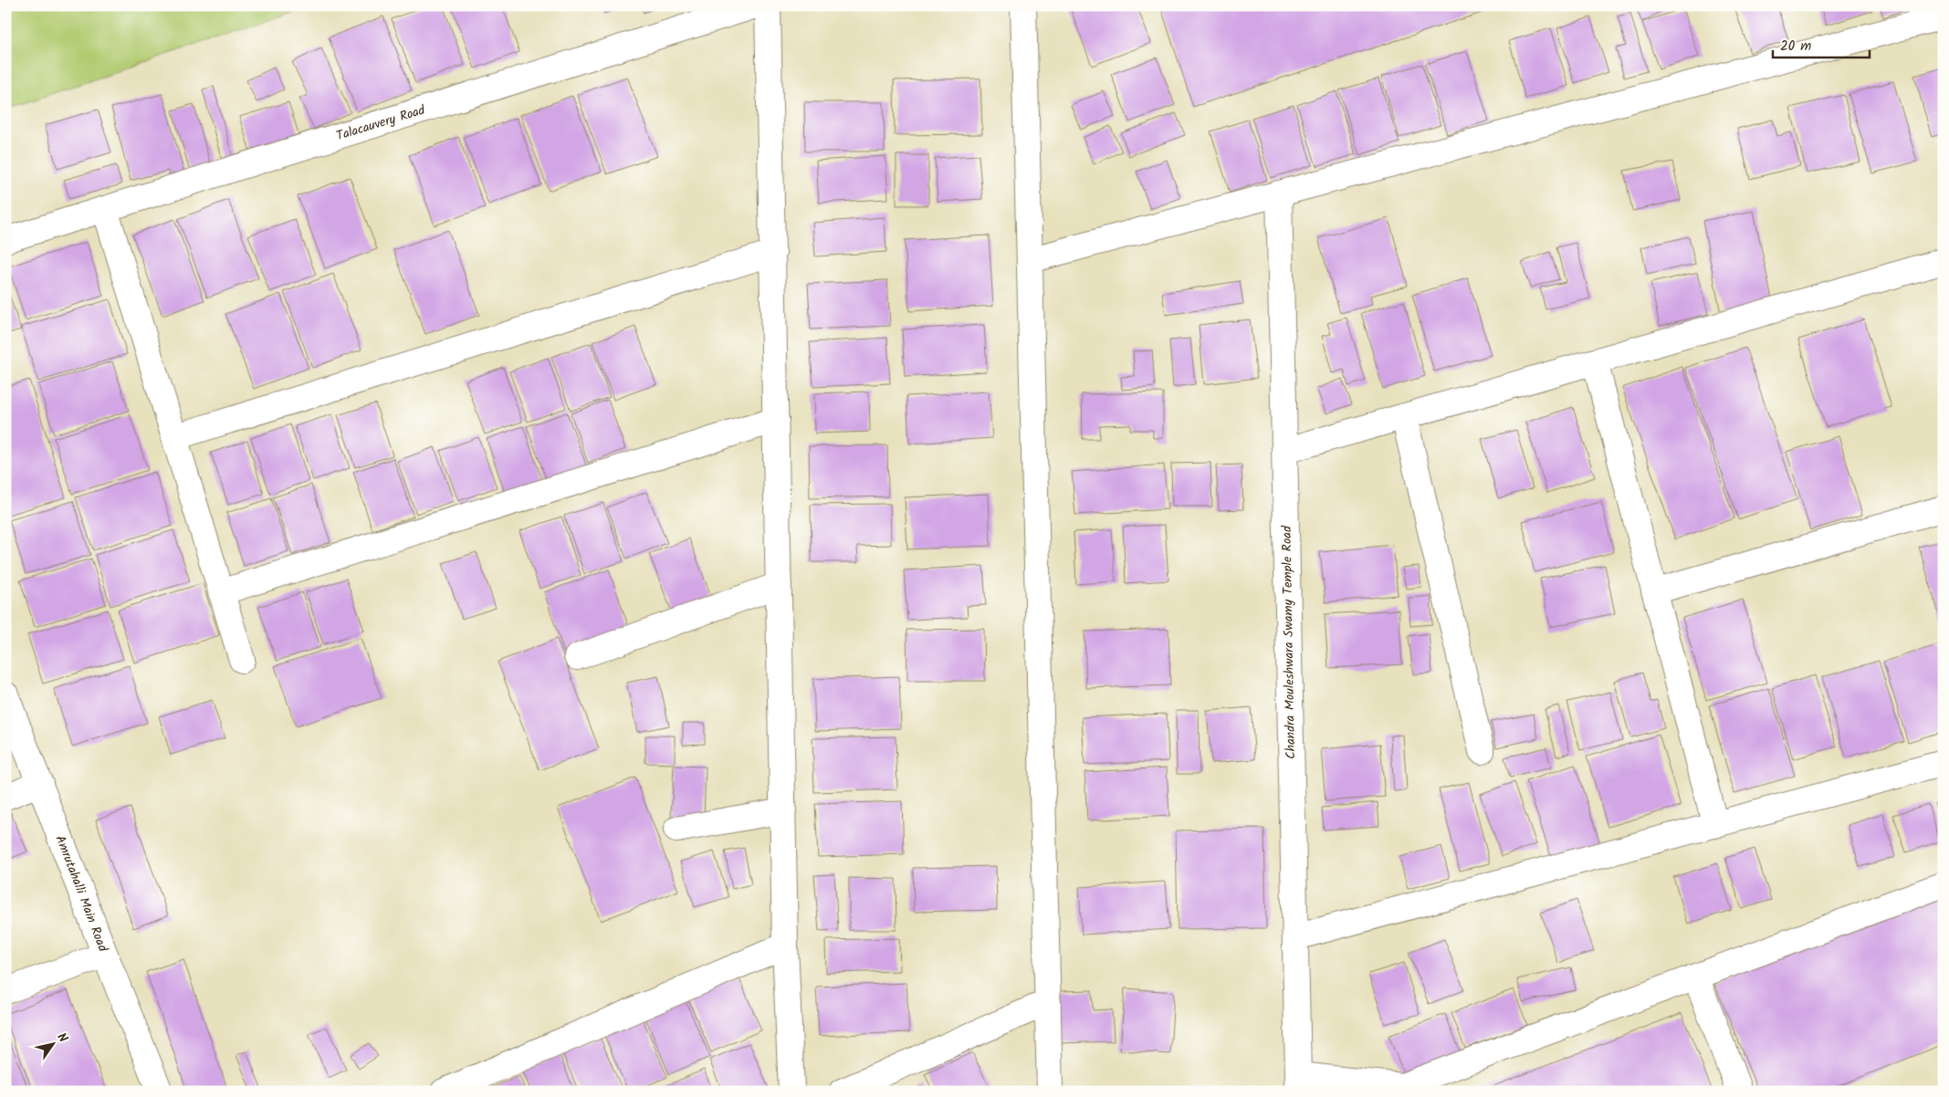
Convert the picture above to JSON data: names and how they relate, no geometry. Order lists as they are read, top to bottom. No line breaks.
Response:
{"streets":{"street":["Talacauvery Road","Chandra Mouleshwara Swamy Temple Road","Amrutahalli Main Road"]},"scale_bar":"20 m","north":"top right"}
